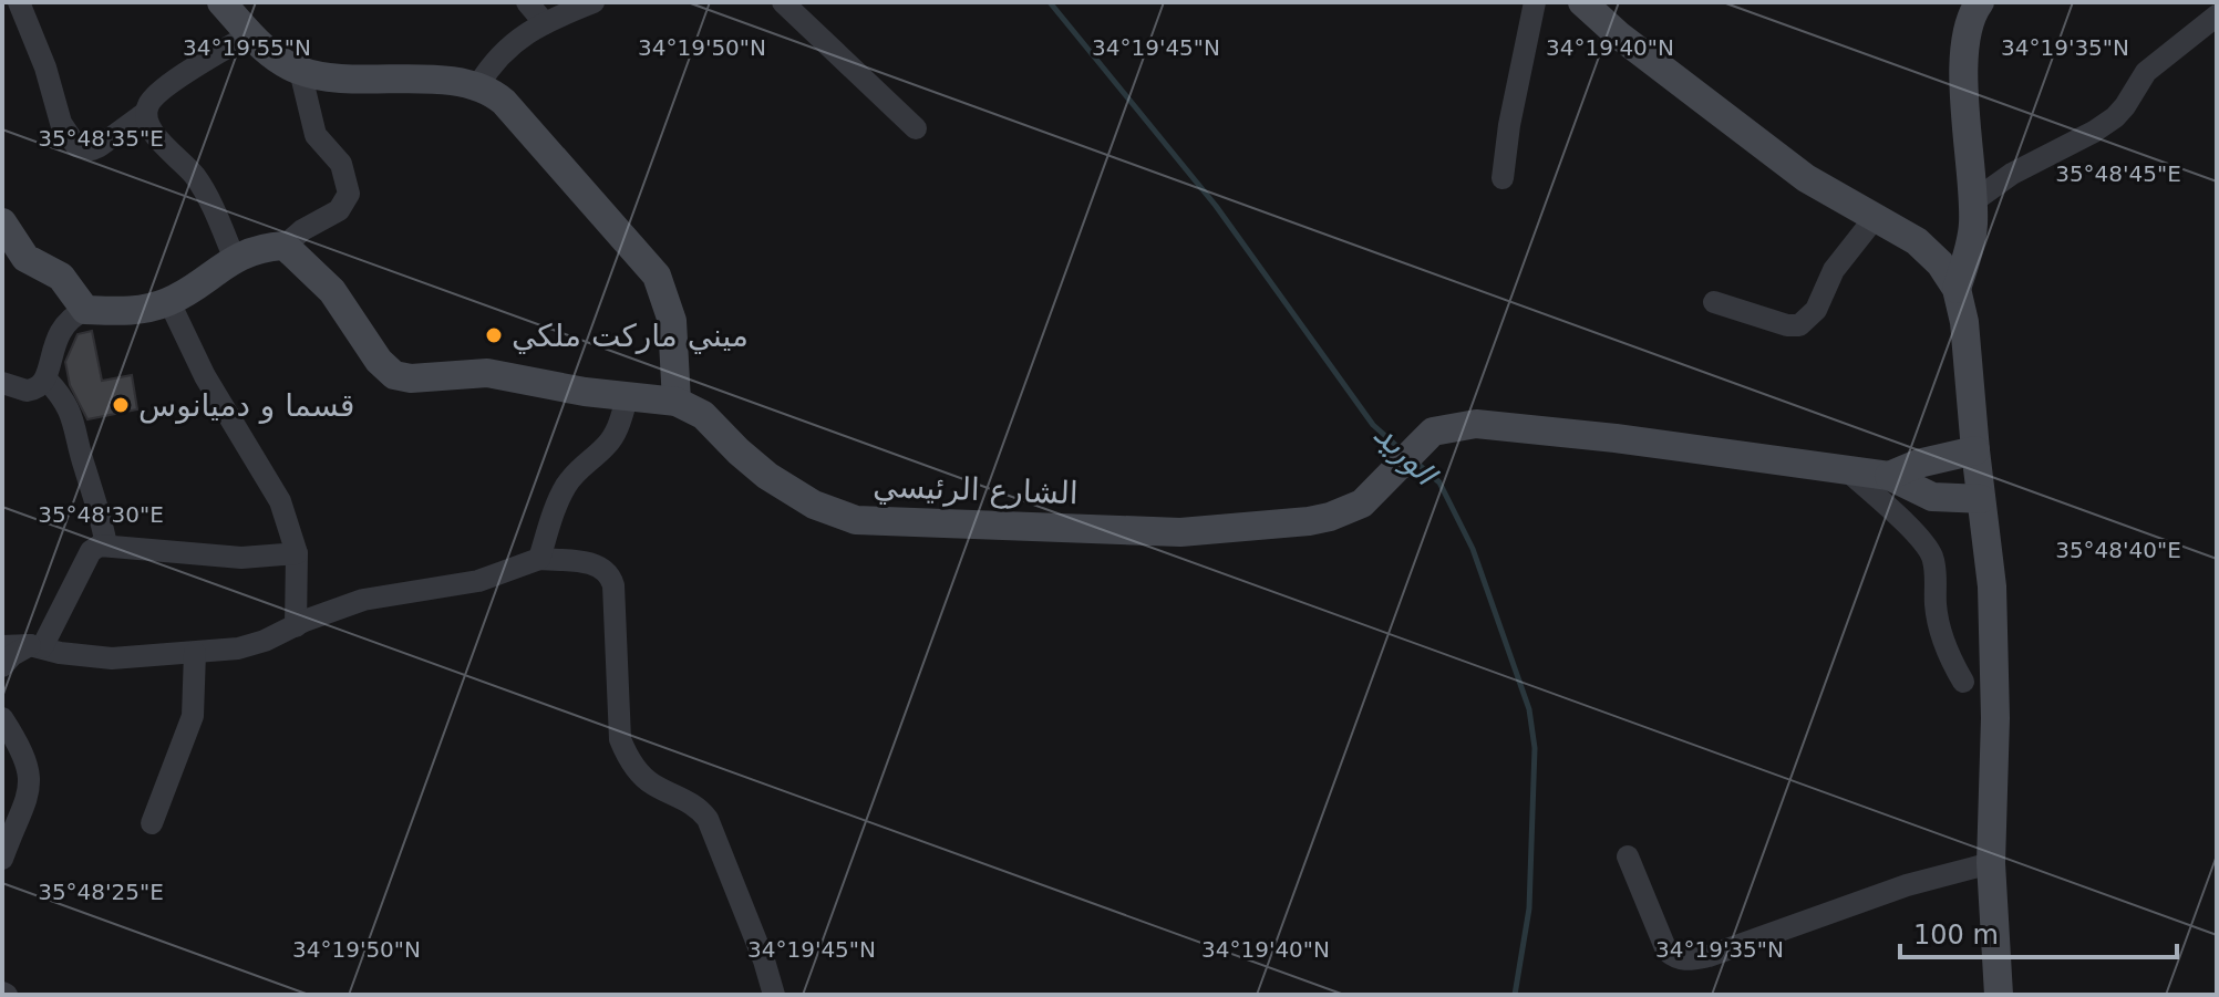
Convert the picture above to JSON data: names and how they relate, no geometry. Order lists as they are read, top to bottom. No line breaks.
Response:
{"streets":{"street":["الشارع الرئيسي"]},"water":["الوريد"],"places":["ميني ماركت ملكي","قسما و دميانوس"],"scale_bar":"100 m","coordinates":["34°19'55\"N","34°19'50\"N","34°19'45\"N","34°19'40\"N","34°19'35\"N","35°48'35\"E","35°48'45\"E","35°48'30\"E","35°48'40\"E","35°48'25\"E"]}
